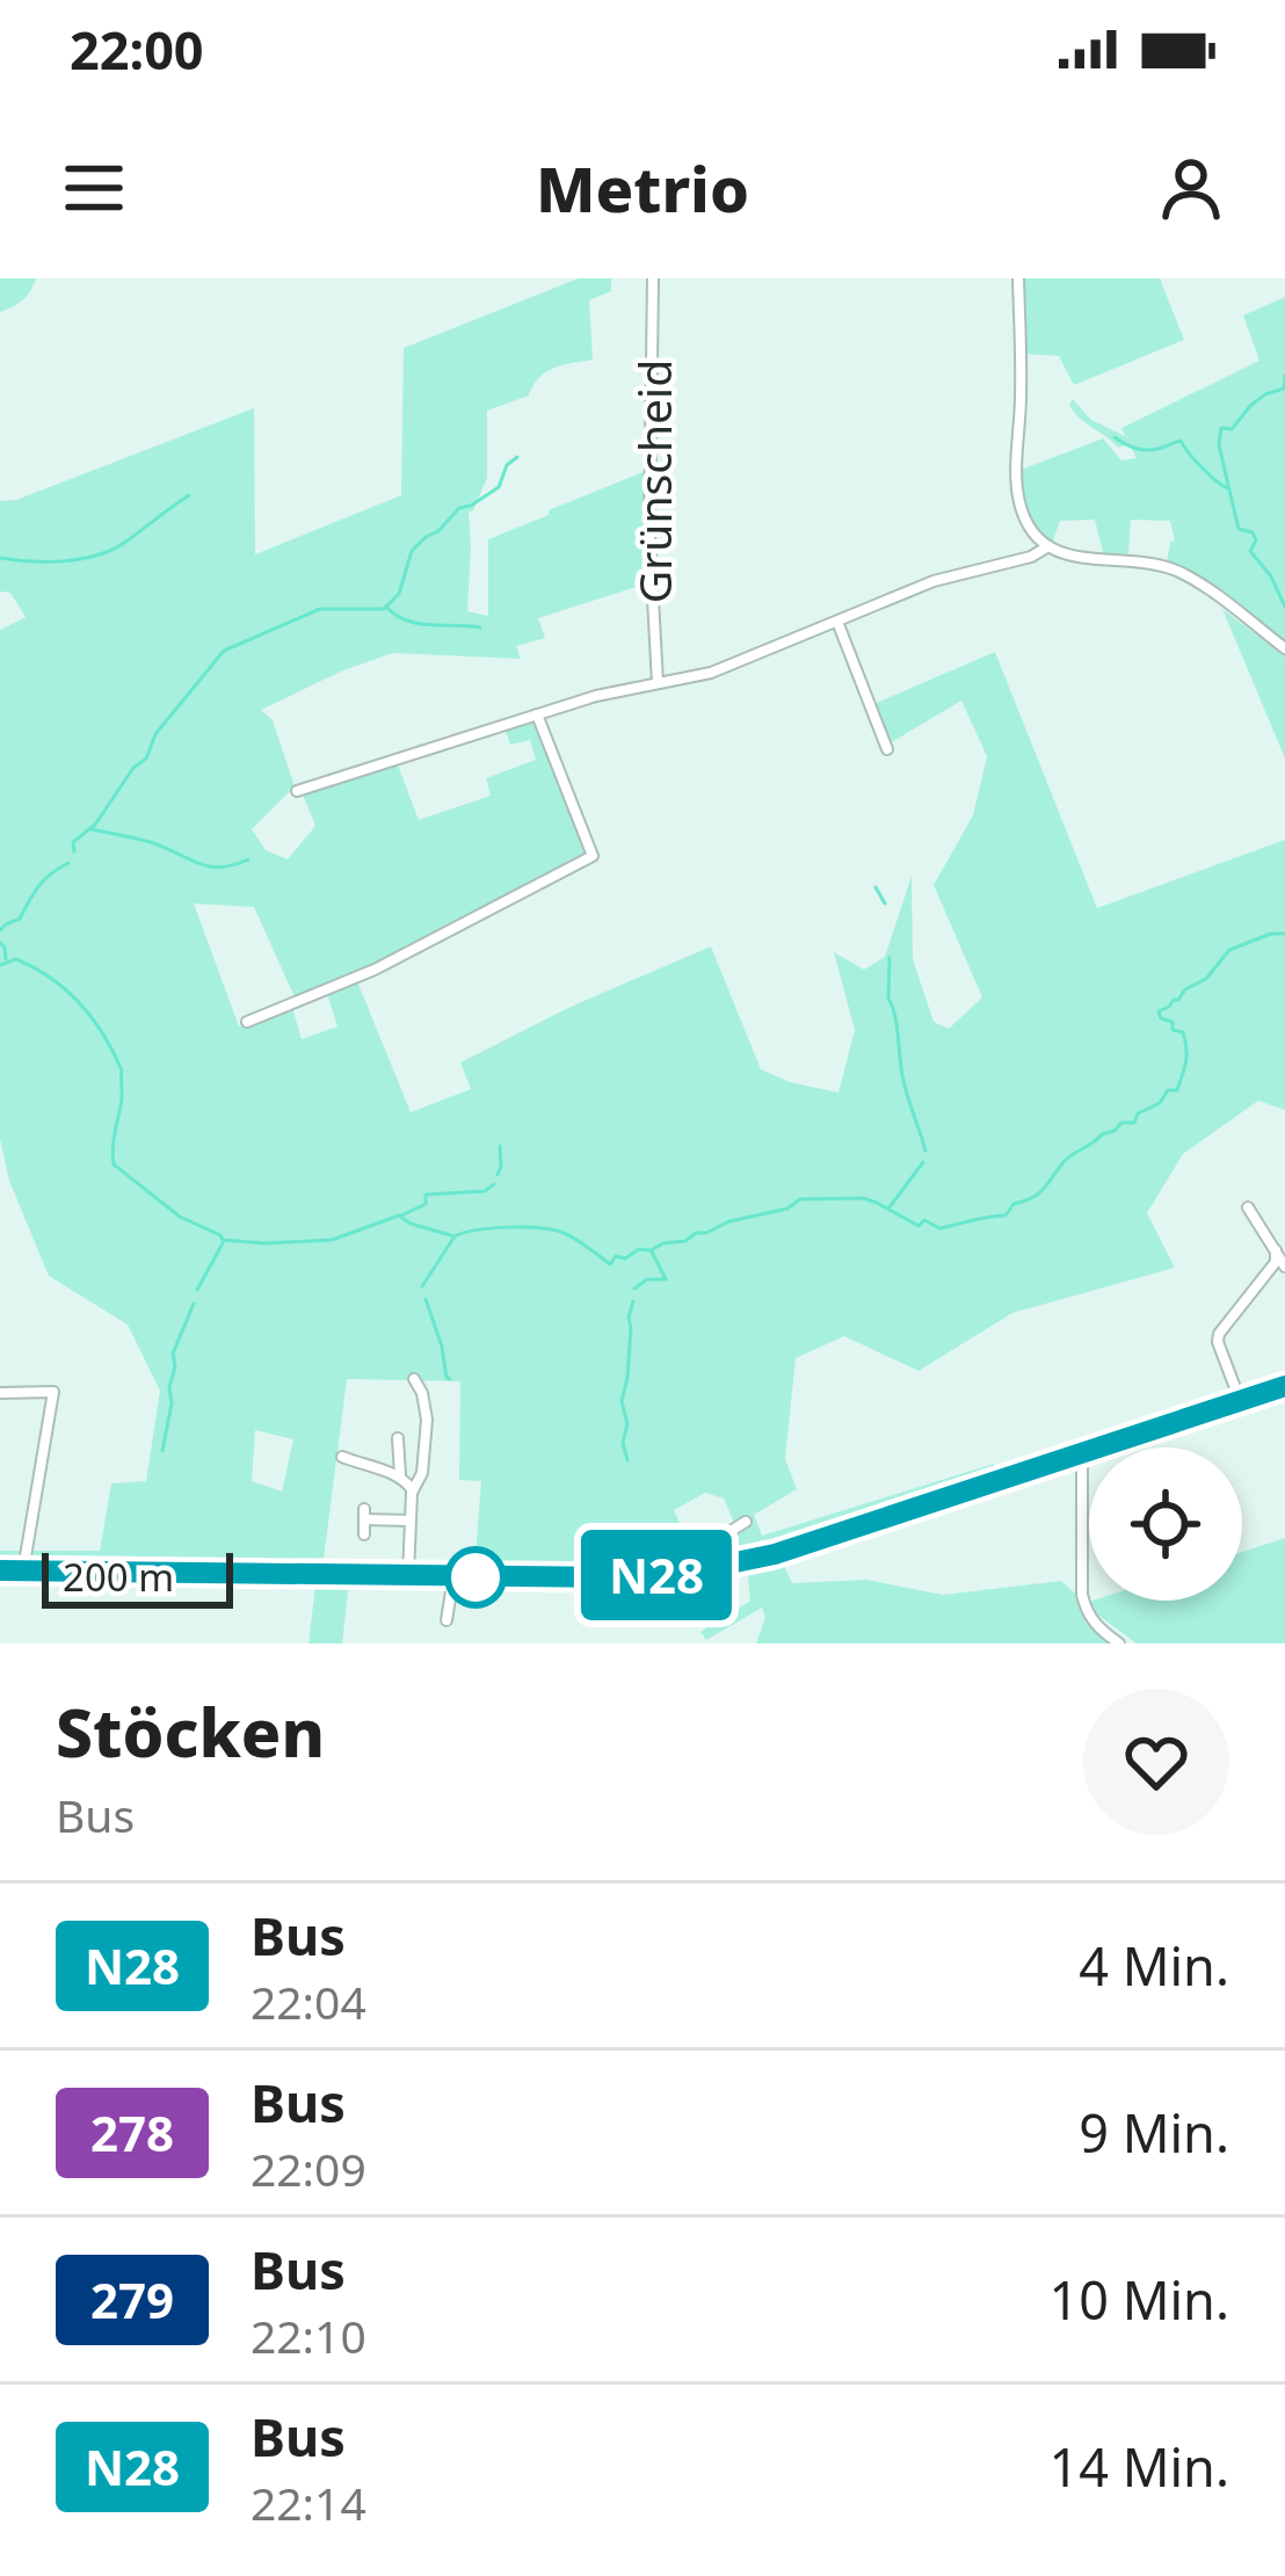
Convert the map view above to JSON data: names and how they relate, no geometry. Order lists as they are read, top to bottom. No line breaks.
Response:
{"streets":{"street":["Grünscheid"]},"lines":["bus line N28"],"scale_bar":"200 m","page":{"status":"22:00","header":"Metrio","on_map":"N28","scale":"200 m","heading":["Stöcken","Bus"],"list":[{"mark":"N28","name":"Bus","note":"22:04","value":"4 Min."},{"mark":"278","name":"Bus","note":"22:09","value":"9 Min."},{"mark":"279","name":"Bus","note":"22:10","value":"10 Min."},{"mark":"N28","name":"Bus","note":"22:14","value":"14 Min."}]}}
